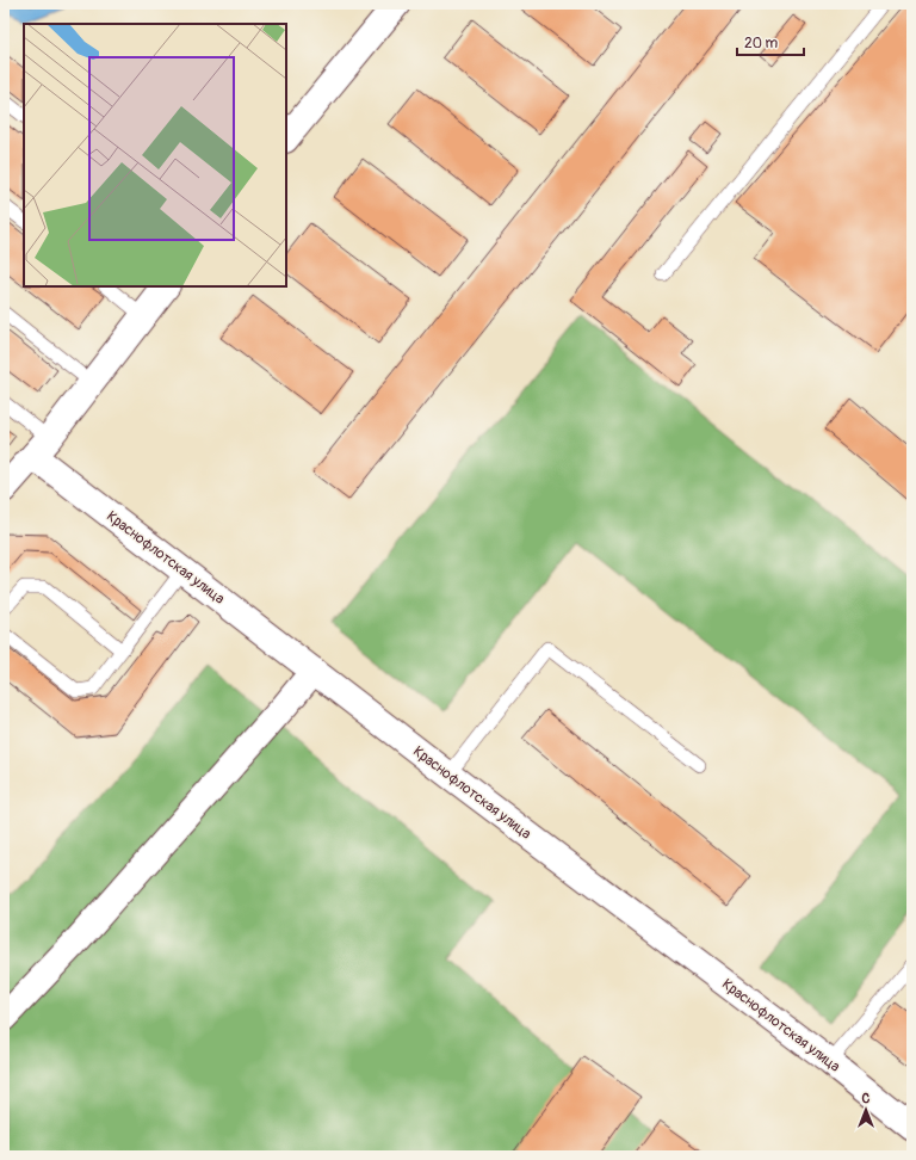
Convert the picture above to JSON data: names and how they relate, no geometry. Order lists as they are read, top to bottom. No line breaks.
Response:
{"streets":{"street":["Краснофлотская улица"]},"scale_bar":"20 m","north":"top"}
